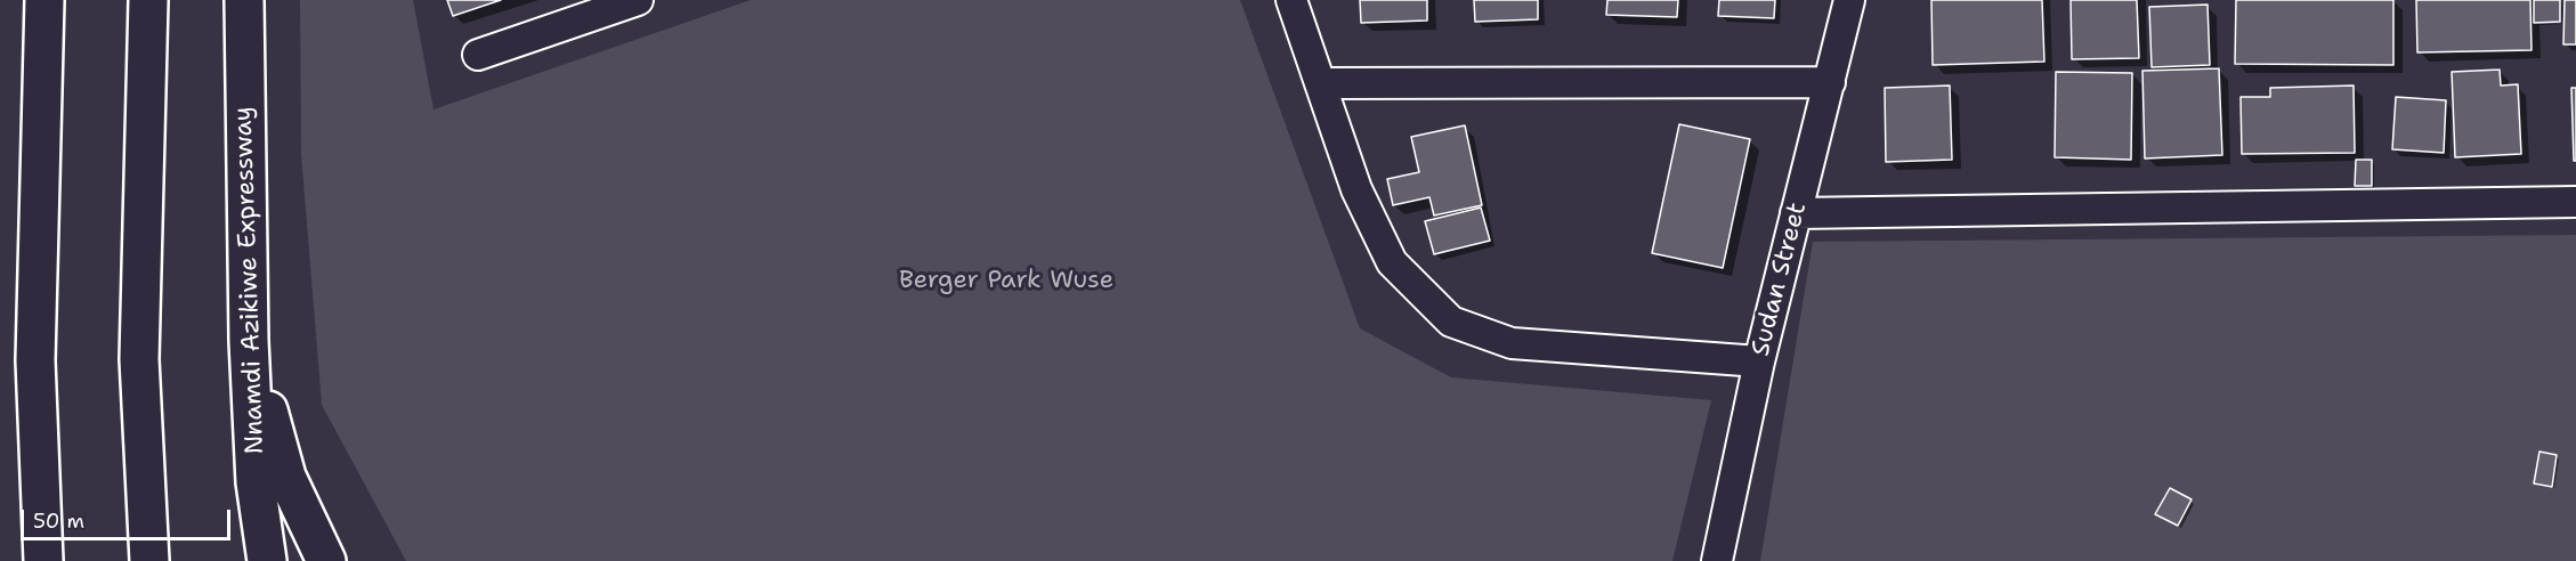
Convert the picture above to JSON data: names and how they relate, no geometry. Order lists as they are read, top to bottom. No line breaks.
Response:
{"streets":{"highway":["Nnamdi Azikiwe Expressway"],"street":["Sudan Street"]},"parks":["Berger Park Wuse"],"scale_bar":"50 m"}
